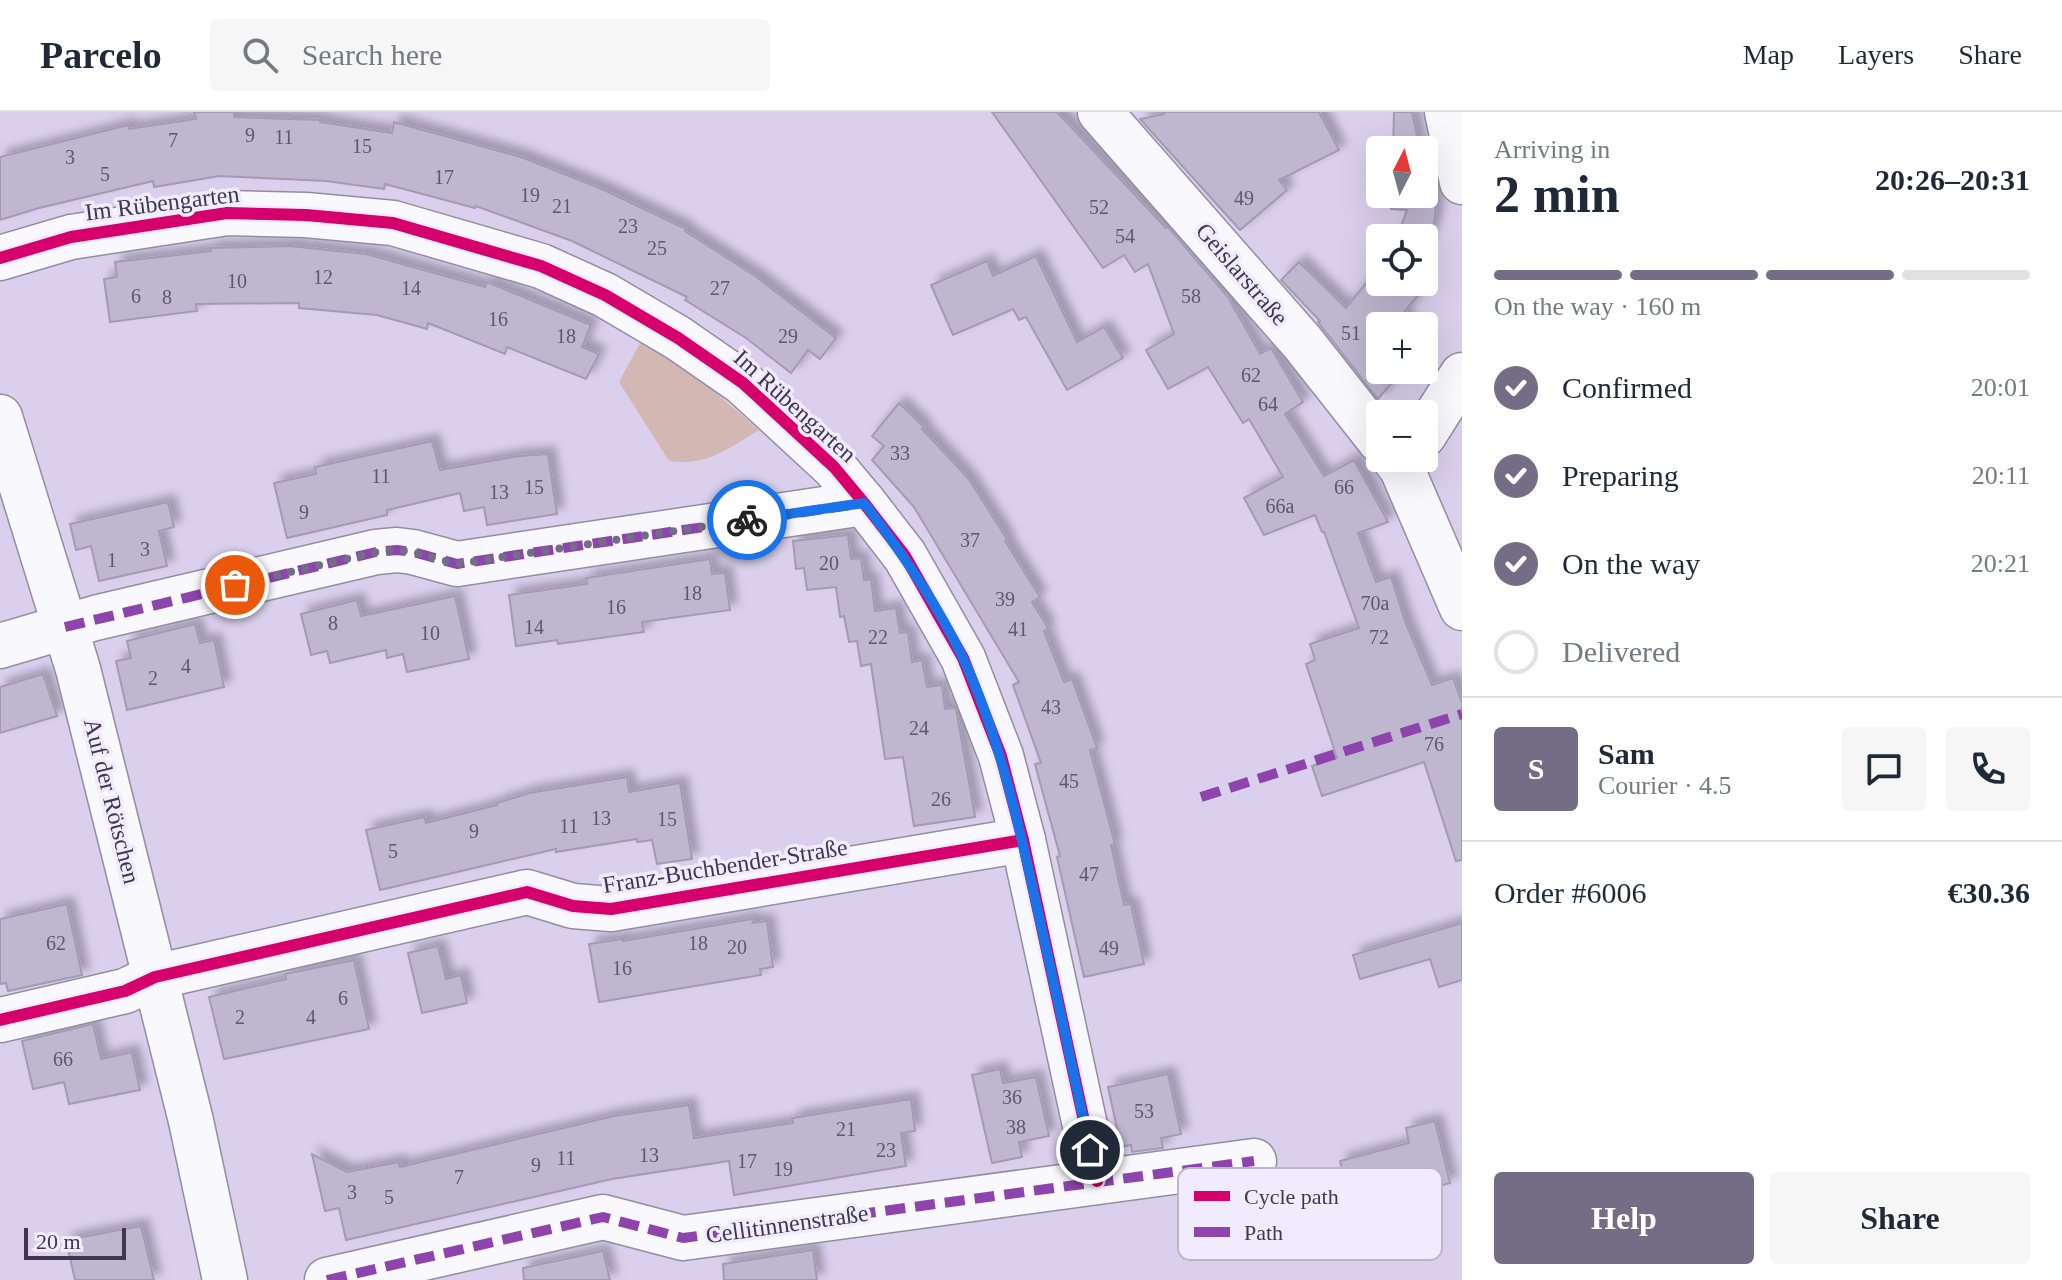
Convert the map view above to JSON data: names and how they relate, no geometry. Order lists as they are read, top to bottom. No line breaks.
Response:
{"streets":{"street":["Im Rübengarten","Geislarstraße","Auf der Rötschen","Franz-Buchbender-Straße","Cellitinnenstraße"]},"crossings":[["Im Rübengarten","Franz-Buchbender-Straße"],["Im Rübengarten","Cellitinnenstraße"],["Auf der Rötschen","Franz-Buchbender-Straße"]],"house_numbers":["9","11","7","15","3","5","17","19","49","21","52","23","54","25","12","10","14","27","6","58","8","16","51","18","29","62","64","33","11","15","66","13","66a","9","37","3","1","20","18","39","70a","16","8","14","41","10","22","72","4","2","43","24","76","45","26","13","15","11","9","5","47","62","18","20","49","16","6","2","4","66","36","53","38","21","23","13","11","17","9","19","7","3","5"],"legend":["Cycle path","Path"],"scale_bar":"20 m","north":"top","page":{"header":"Parcelo","search":"Search here","nav":["Map","Layers","Share"],"heading":["2 min","Arriving in","20:26–20:31"],"panel":["Sam","Courier · 4.5","Order #6006","€30.36"],"map_buttons":["+","−"],"bar":"On the way · 160 m","list":[["Confirmed","20:01"],["Preparing","20:11"],["On the way","20:21"],"Delivered"],"round":"S","buttons":["Help","Share"],"scale":"20 m"}}
